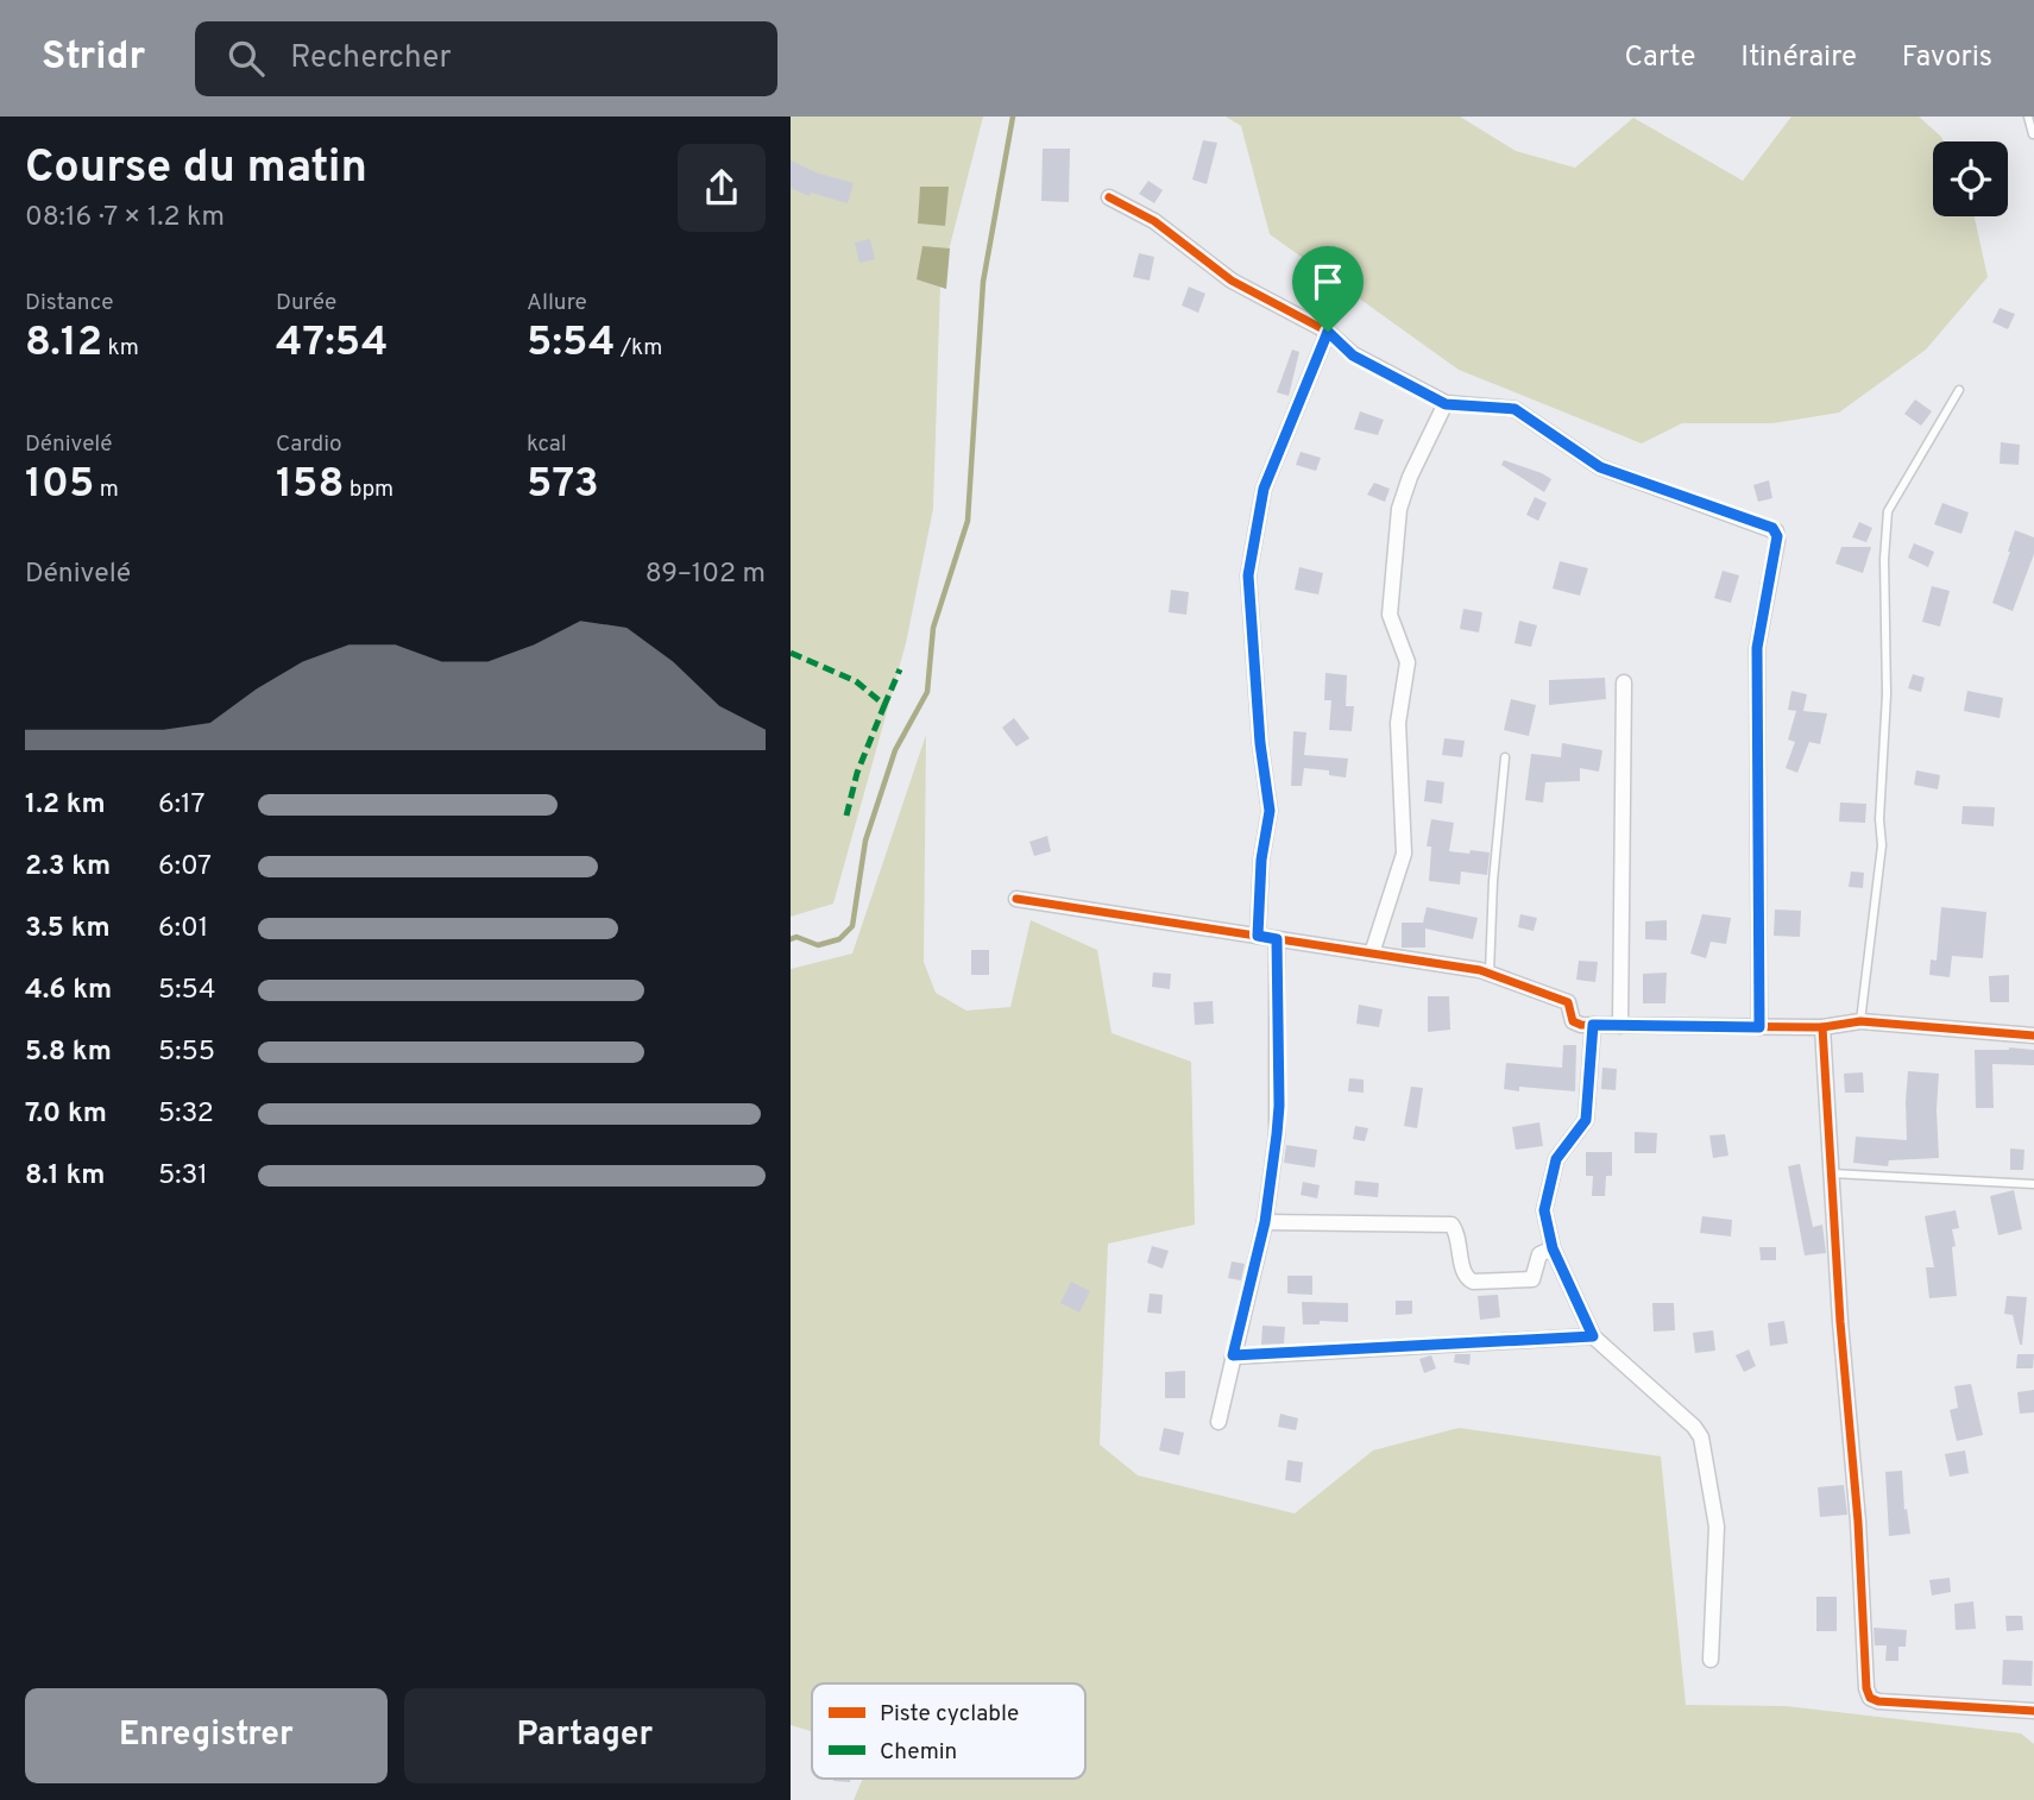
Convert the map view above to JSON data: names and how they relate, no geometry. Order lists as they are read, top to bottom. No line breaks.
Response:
{"legend":["Piste cyclable","Chemin"],"page":{"header":"Stridr","search":"Rechercher","nav":["Carte","Itinéraire","Favoris"],"heading":["Course du matin","08:16 · 7 × 1.2 km"],"stats":[["Distance","8.12 km"],["Durée","47:54"],["Allure","5:54 /km"],["Dénivelé","105 m"],["Cardio","158 bpm"],["kcal","573"]],"chart":["Dénivelé","89–102 m"],"list":[{"name":"1.2 km","note":"6:17"},{"name":"2.3 km","note":"6:07"},{"name":"3.5 km","note":"6:01"},{"name":"4.6 km","note":"5:54"},{"name":"5.8 km","note":"5:55"},{"name":"7.0 km","note":"5:32"},{"name":"8.1 km","note":"5:31"}],"buttons":["Enregistrer","Partager"]}}
